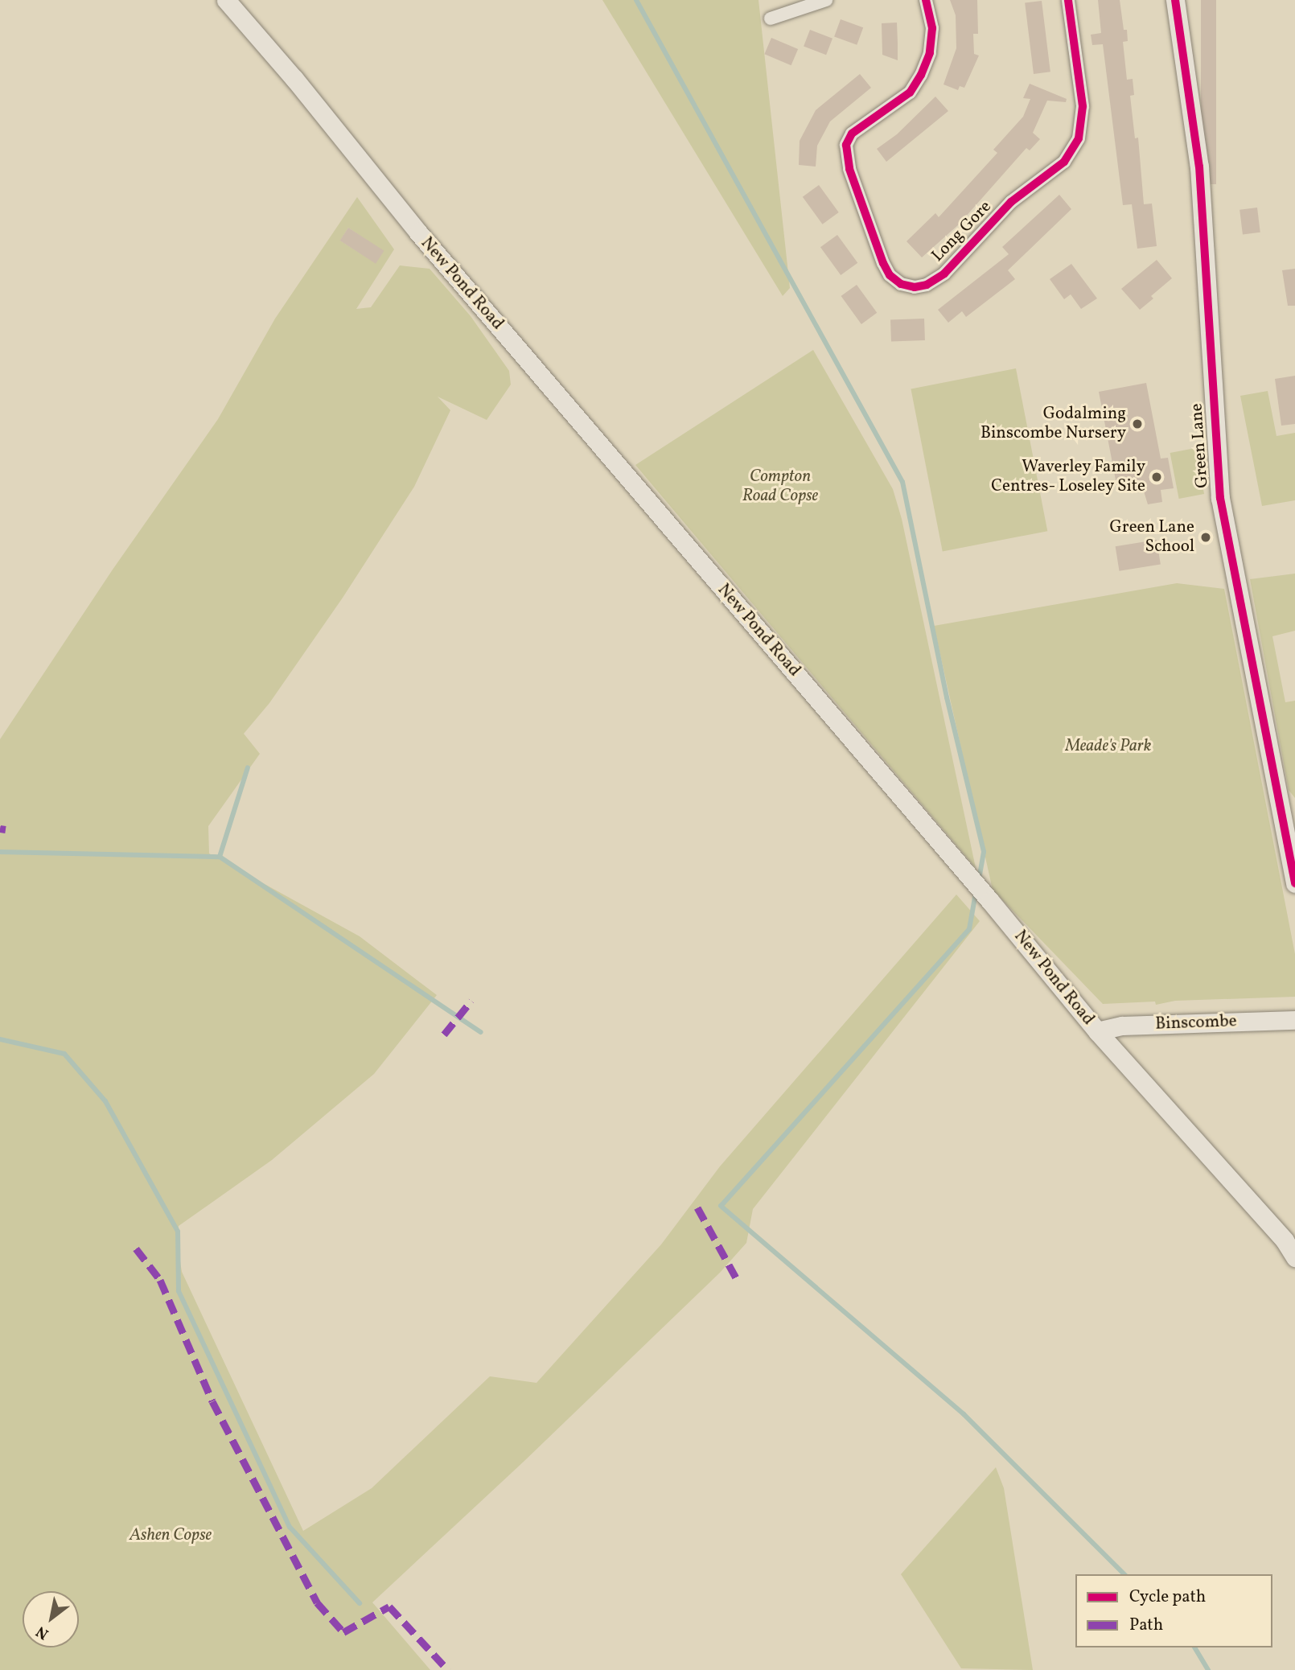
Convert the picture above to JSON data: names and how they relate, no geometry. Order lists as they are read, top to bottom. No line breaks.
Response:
{"streets":{"main road":["New Pond Road","Green Lane","Binscombe"],"street":["Long Gore"]},"crossings":[["New Pond Road","Binscombe"]],"parks":["Compton Road Copse","Meade's Park","Ashen Copse"],"places":["Godalming Binscombe Nursery","Waverley Family Centres- Loseley Site","Green Lane School"],"legend":["Cycle path","Path"],"north":"bottom left"}
